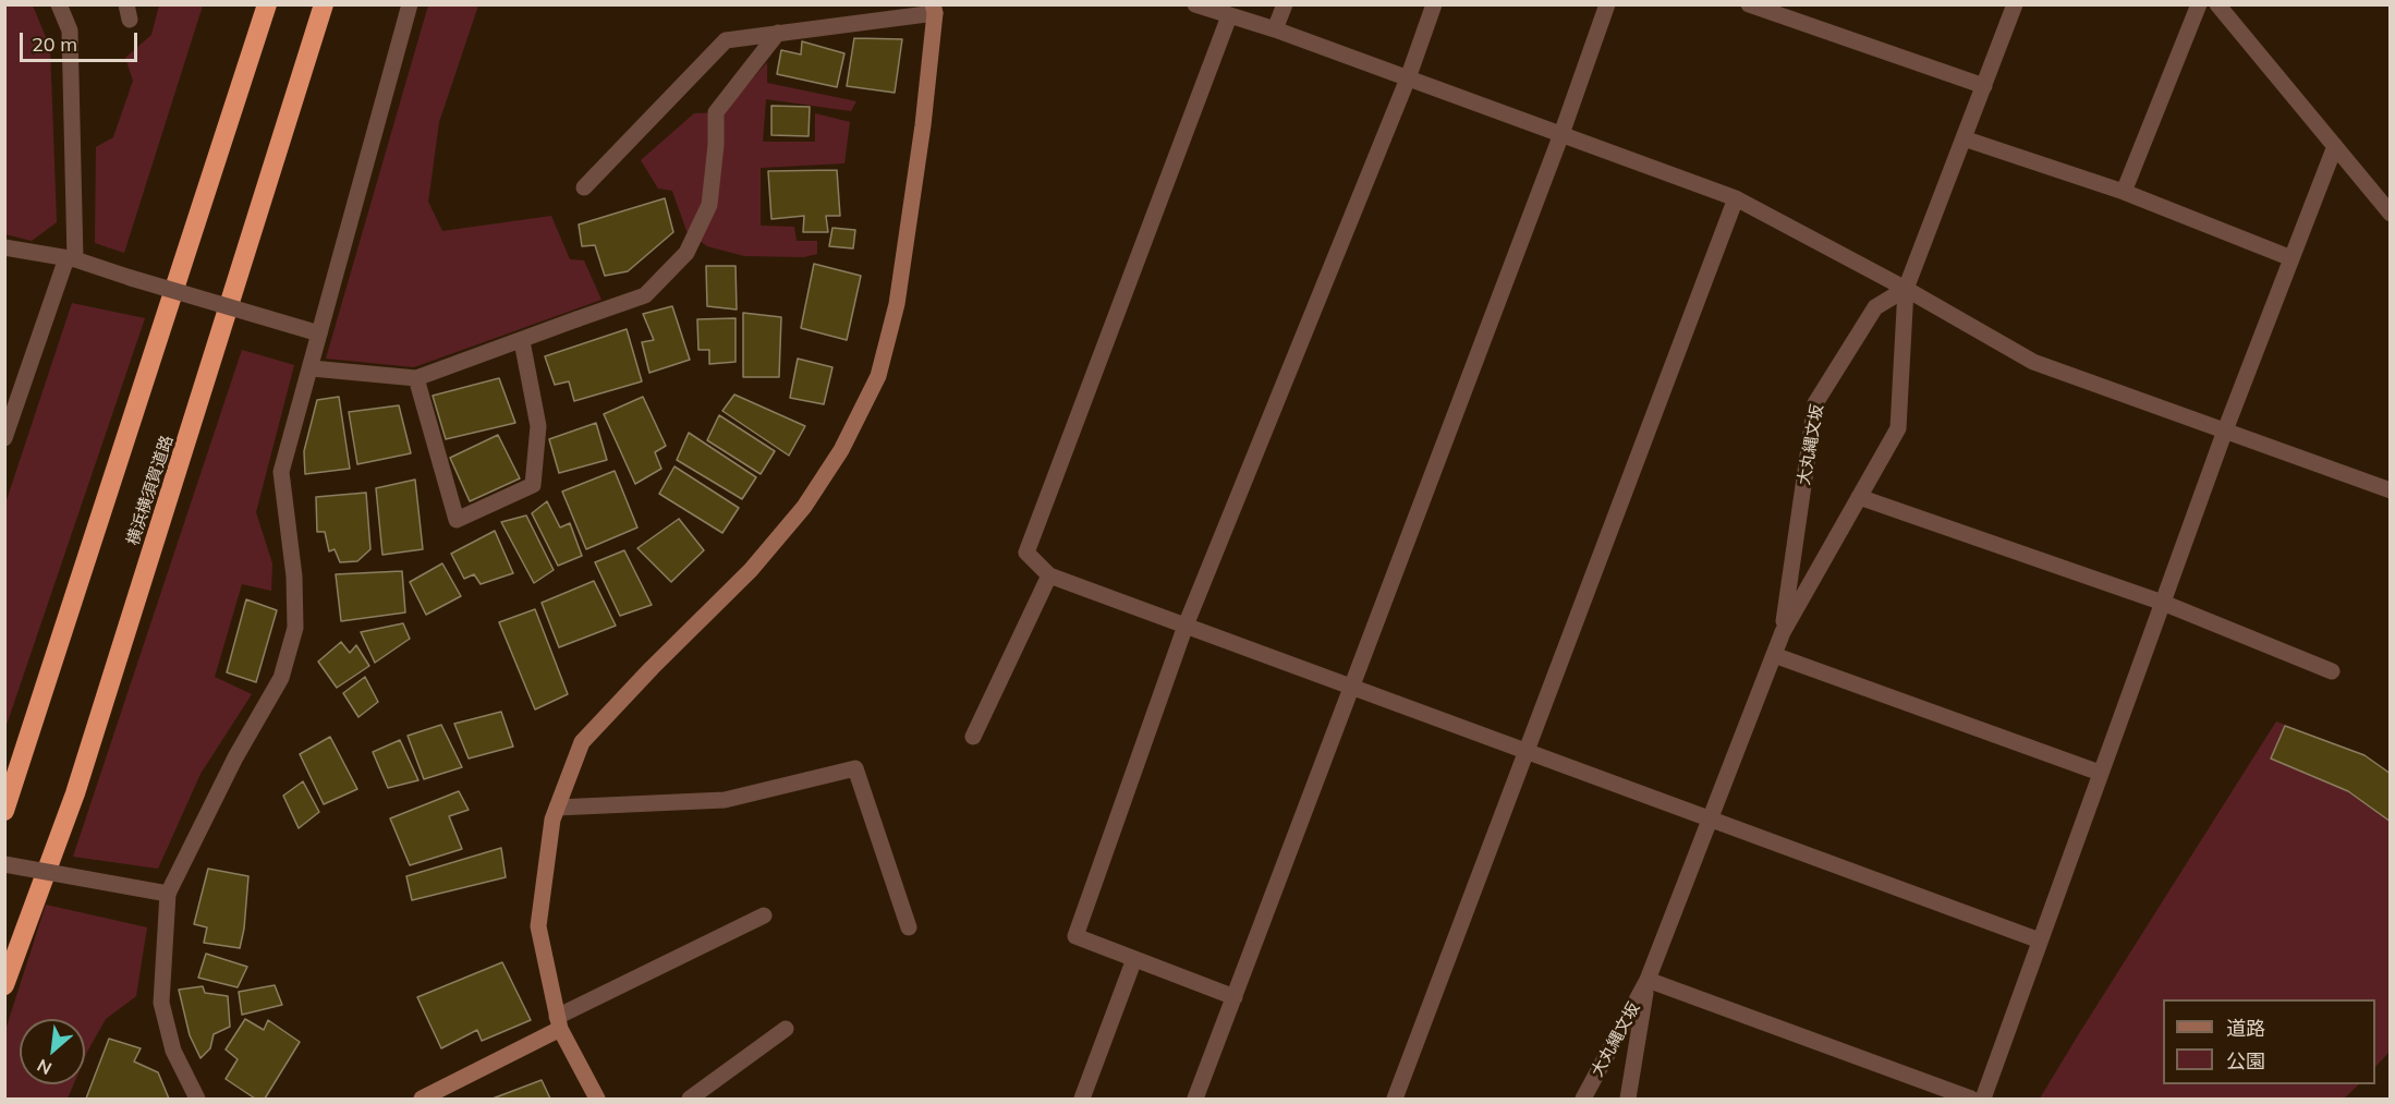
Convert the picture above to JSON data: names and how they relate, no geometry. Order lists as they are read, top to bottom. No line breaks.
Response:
{"streets":{"highway":["横浜横須賀道路"],"street":["大丸縄文坂"]},"legend":["道路","公園"],"scale_bar":"20 m","north":"bottom left"}
